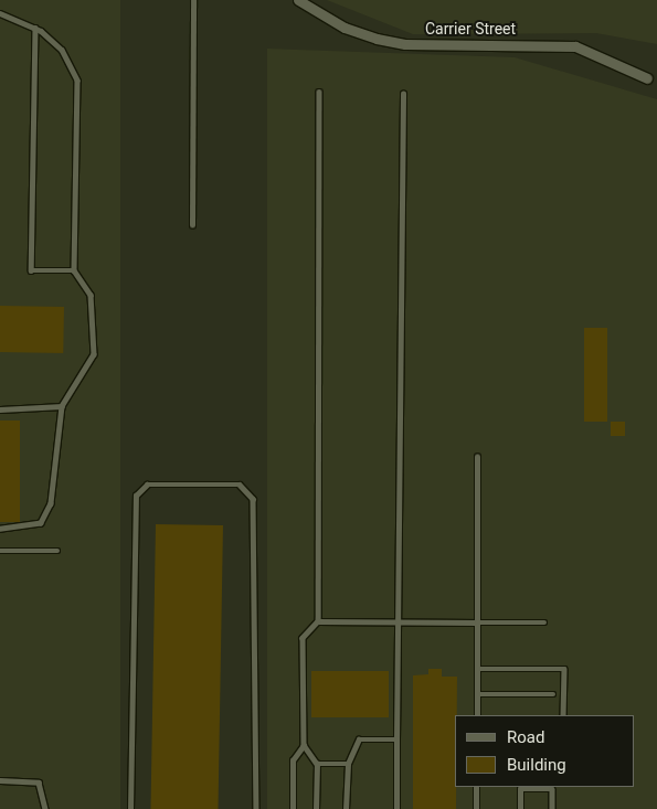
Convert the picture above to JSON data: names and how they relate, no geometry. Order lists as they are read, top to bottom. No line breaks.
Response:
{"streets":{"street":["Carrier Street"]},"legend":["Road","Building"]}
